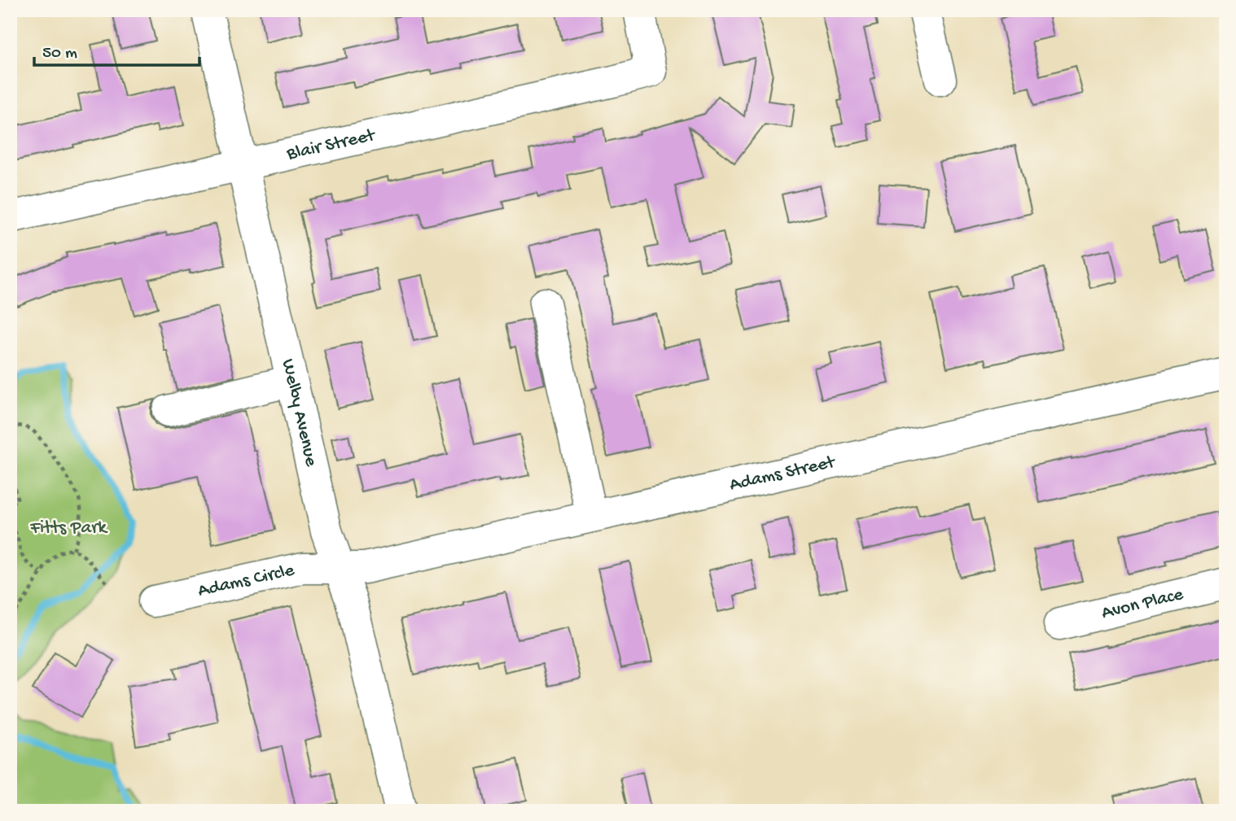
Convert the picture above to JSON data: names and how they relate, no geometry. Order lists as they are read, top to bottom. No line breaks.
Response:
{"streets":{"street":["Blair Street","Welby Avenue","Adams Street","Adams Circle","Avon Place"]},"crossings":[["Blair Street","Welby Avenue"],["Welby Avenue","Adams Street"],["Welby Avenue","Adams Circle"],["Adams Street","Adams Circle"]],"parks":["Fitts Park"],"scale_bar":"50 m"}
